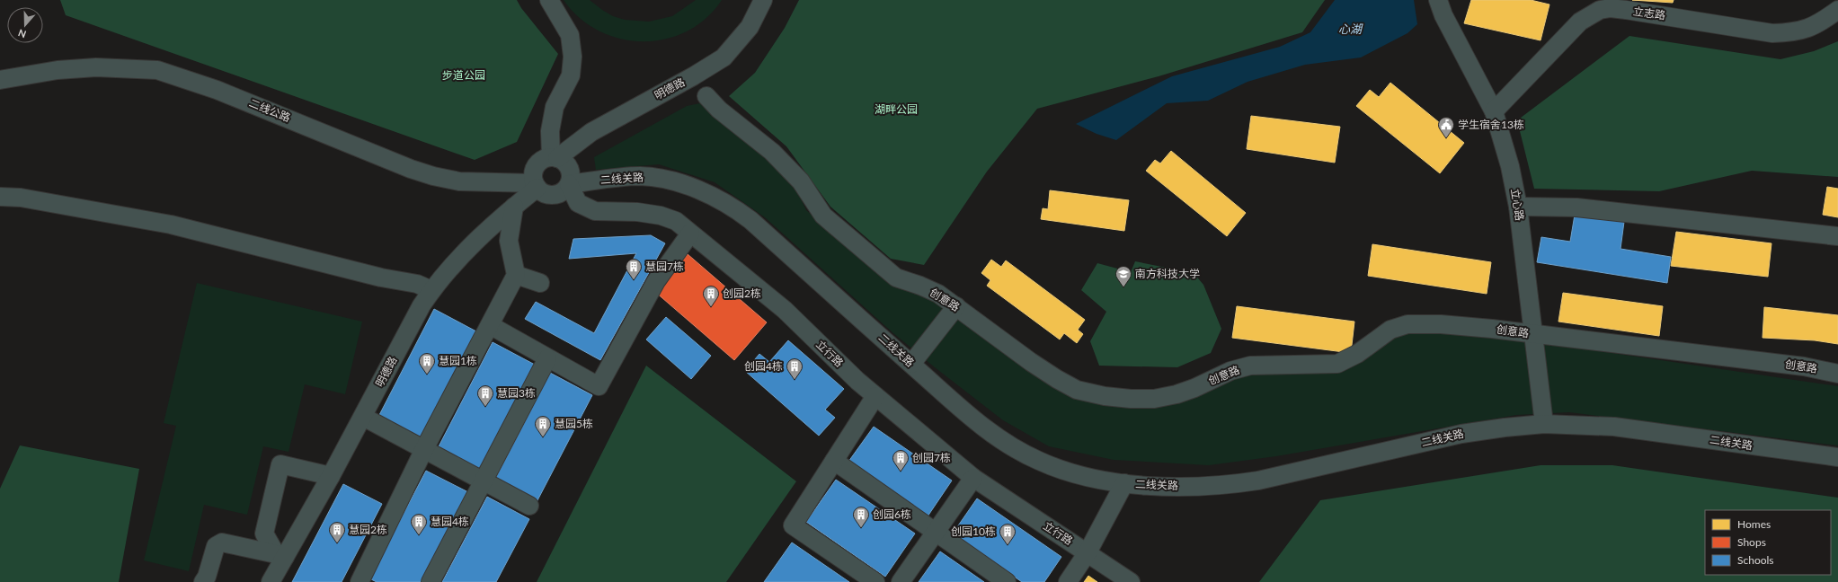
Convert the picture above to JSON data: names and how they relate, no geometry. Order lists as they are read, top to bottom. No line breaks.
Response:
{"streets":{"street":["立志路","明德路","二线公路","二线关路","立心路","创意路","立行路"]},"crossings":[["立志路","立心路"],["明德路","二线公路"],["明德路","二线关路"],["明德路","立行路"],["二线公路","二线关路"],["二线公路","立行路"],["二线关路","立心路"],["二线关路","立行路"],["立心路","创意路"]],"water":["心湖"],"parks":["步道公园","湖畔公园"],"places":{"public building":["学生宿舍13栋"],"building":["慧园7栋","创园2栋","慧园1栋","创园4栋","慧园3栋","慧园5栋","创园7栋","创园6栋","慧园4栋","慧园2栋","创园10栋"],"school or university":["南方科技大学"]},"legend":["Homes","Shops","Schools"],"north":"bottom"}
